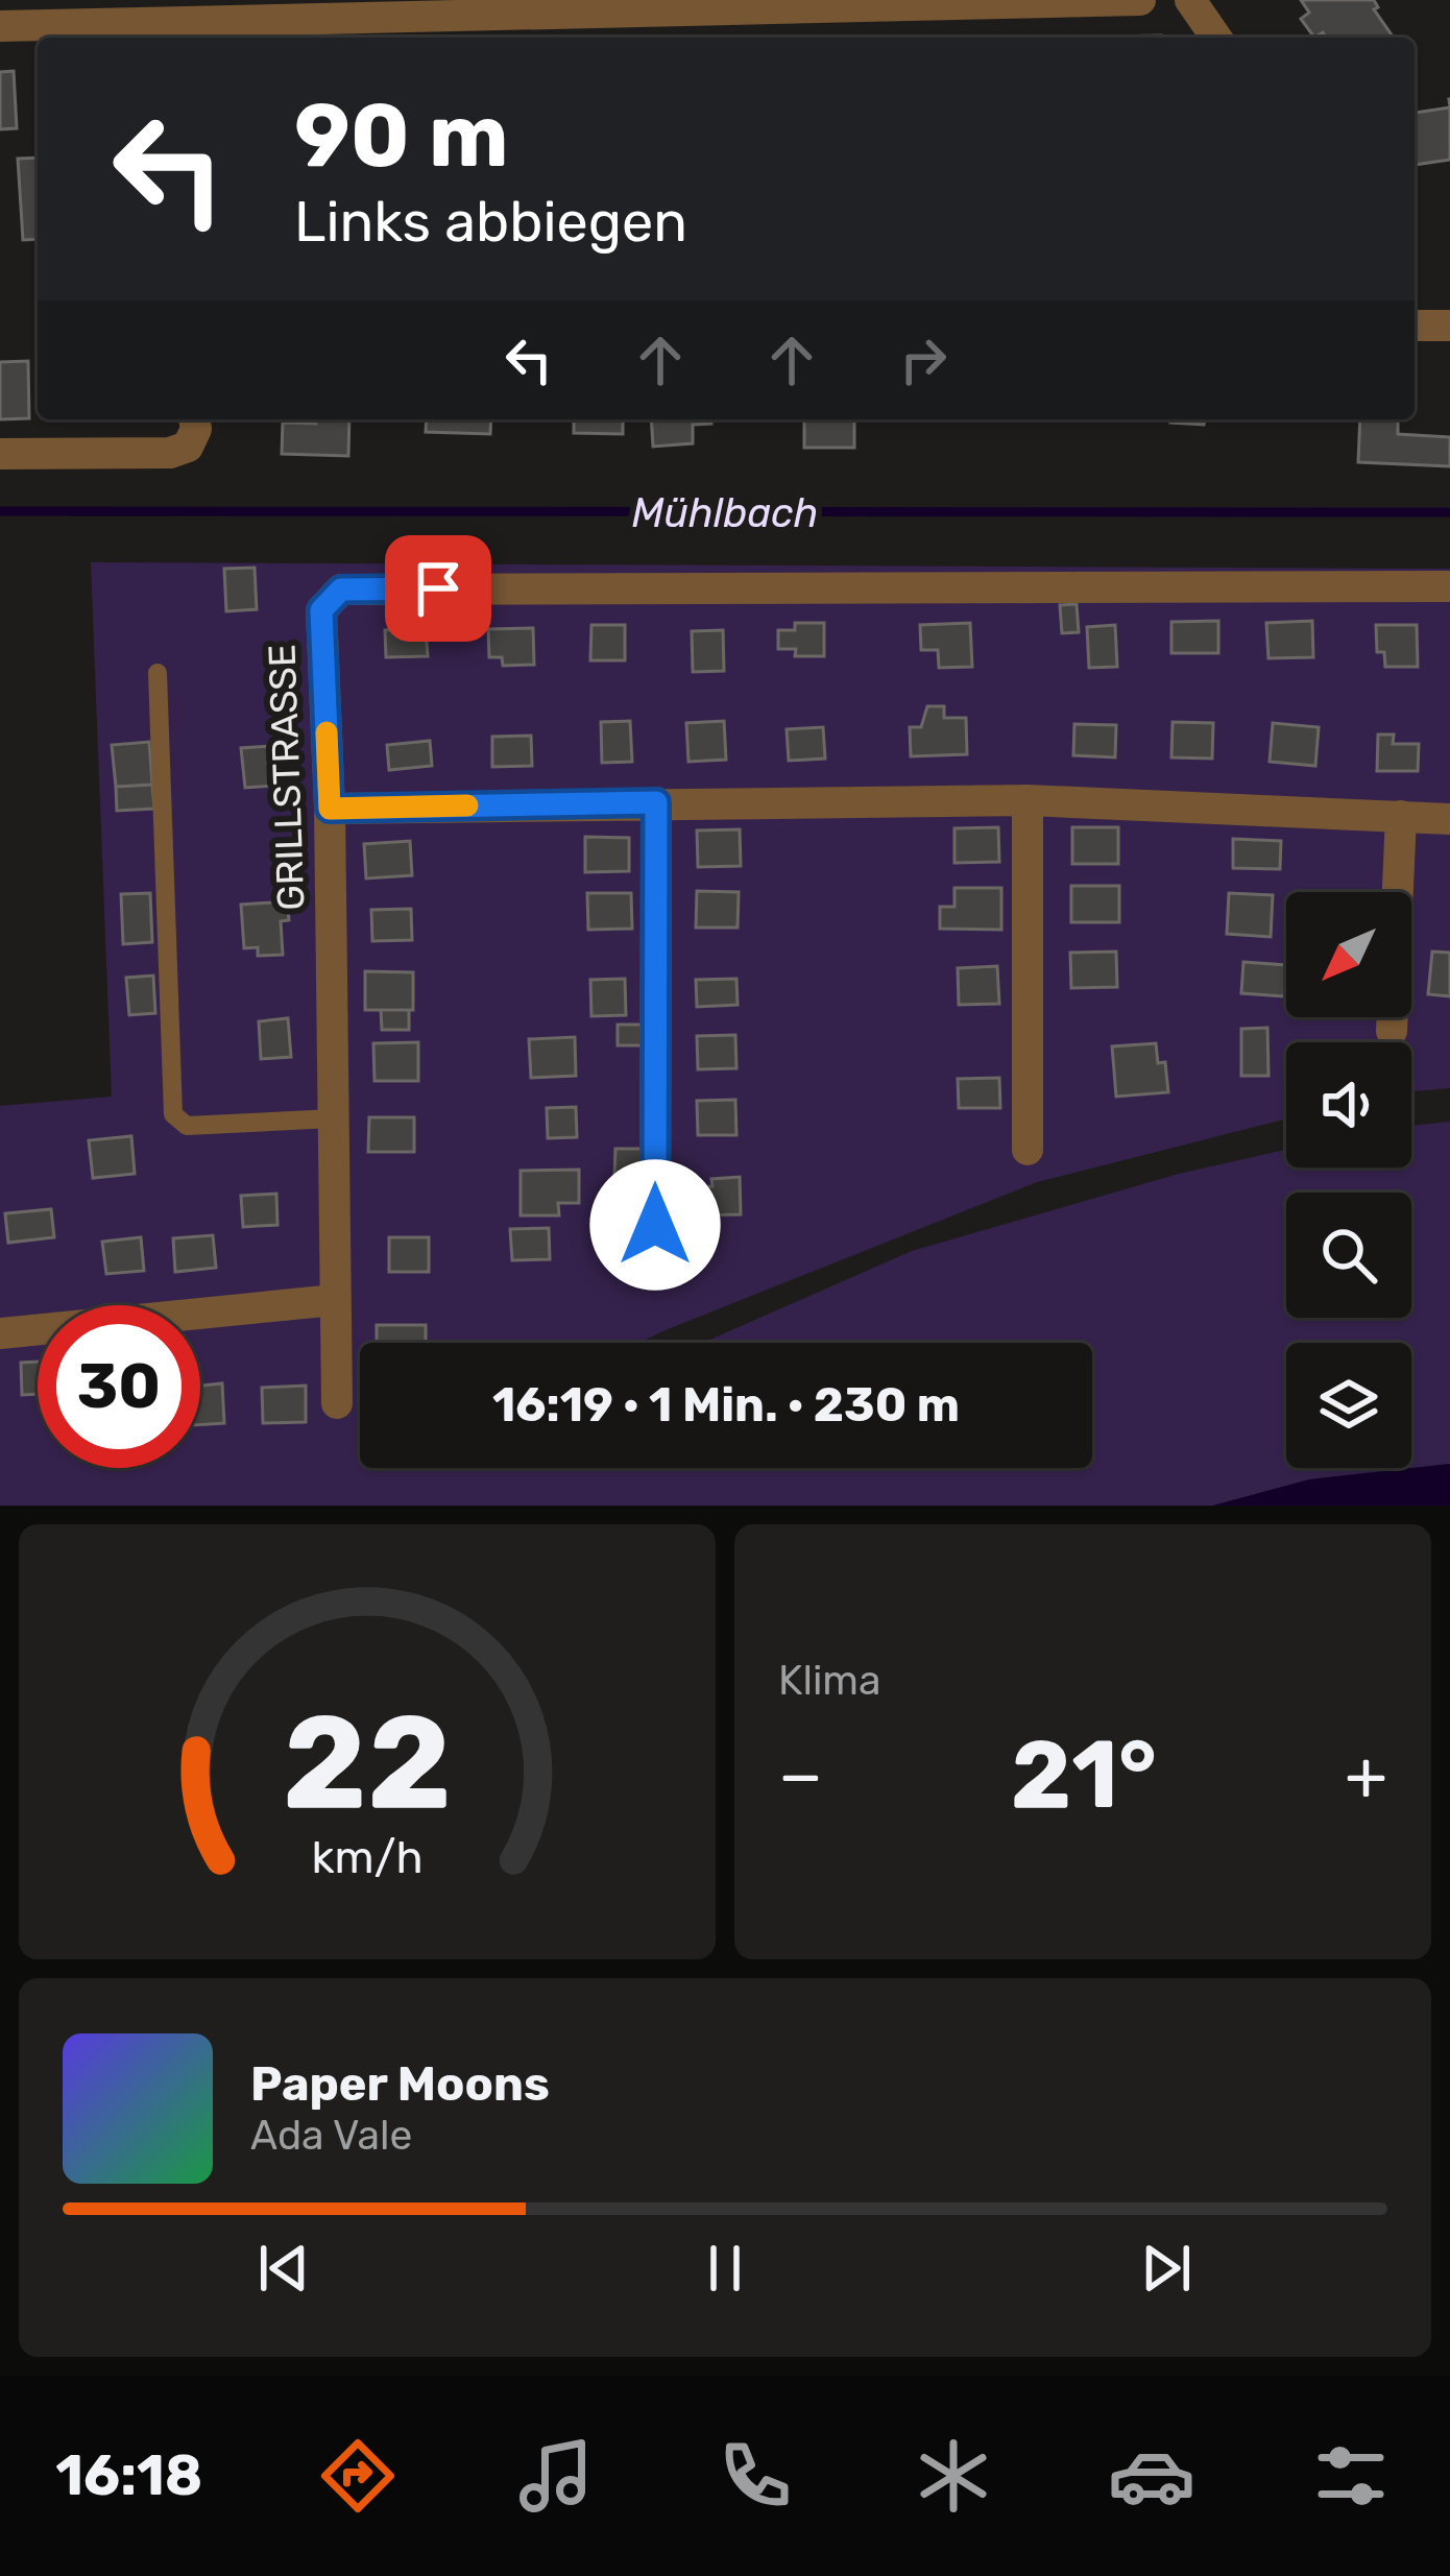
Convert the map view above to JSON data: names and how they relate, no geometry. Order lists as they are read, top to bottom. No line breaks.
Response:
{"streets":{"street":["GRILLSTRASSE"]},"water":["Mühlbach"],"north":"bottom left","page":{"turn":["90 m","Links abbiegen"],"limit":"30","trip":"16:19 · 1 Min. · 230 m","tile":"Klima","heat":["−","21°","+"],"song":["Paper Moons","Ada Vale"],"tabs":"16:18","gauge":["22","km/h"]}}
